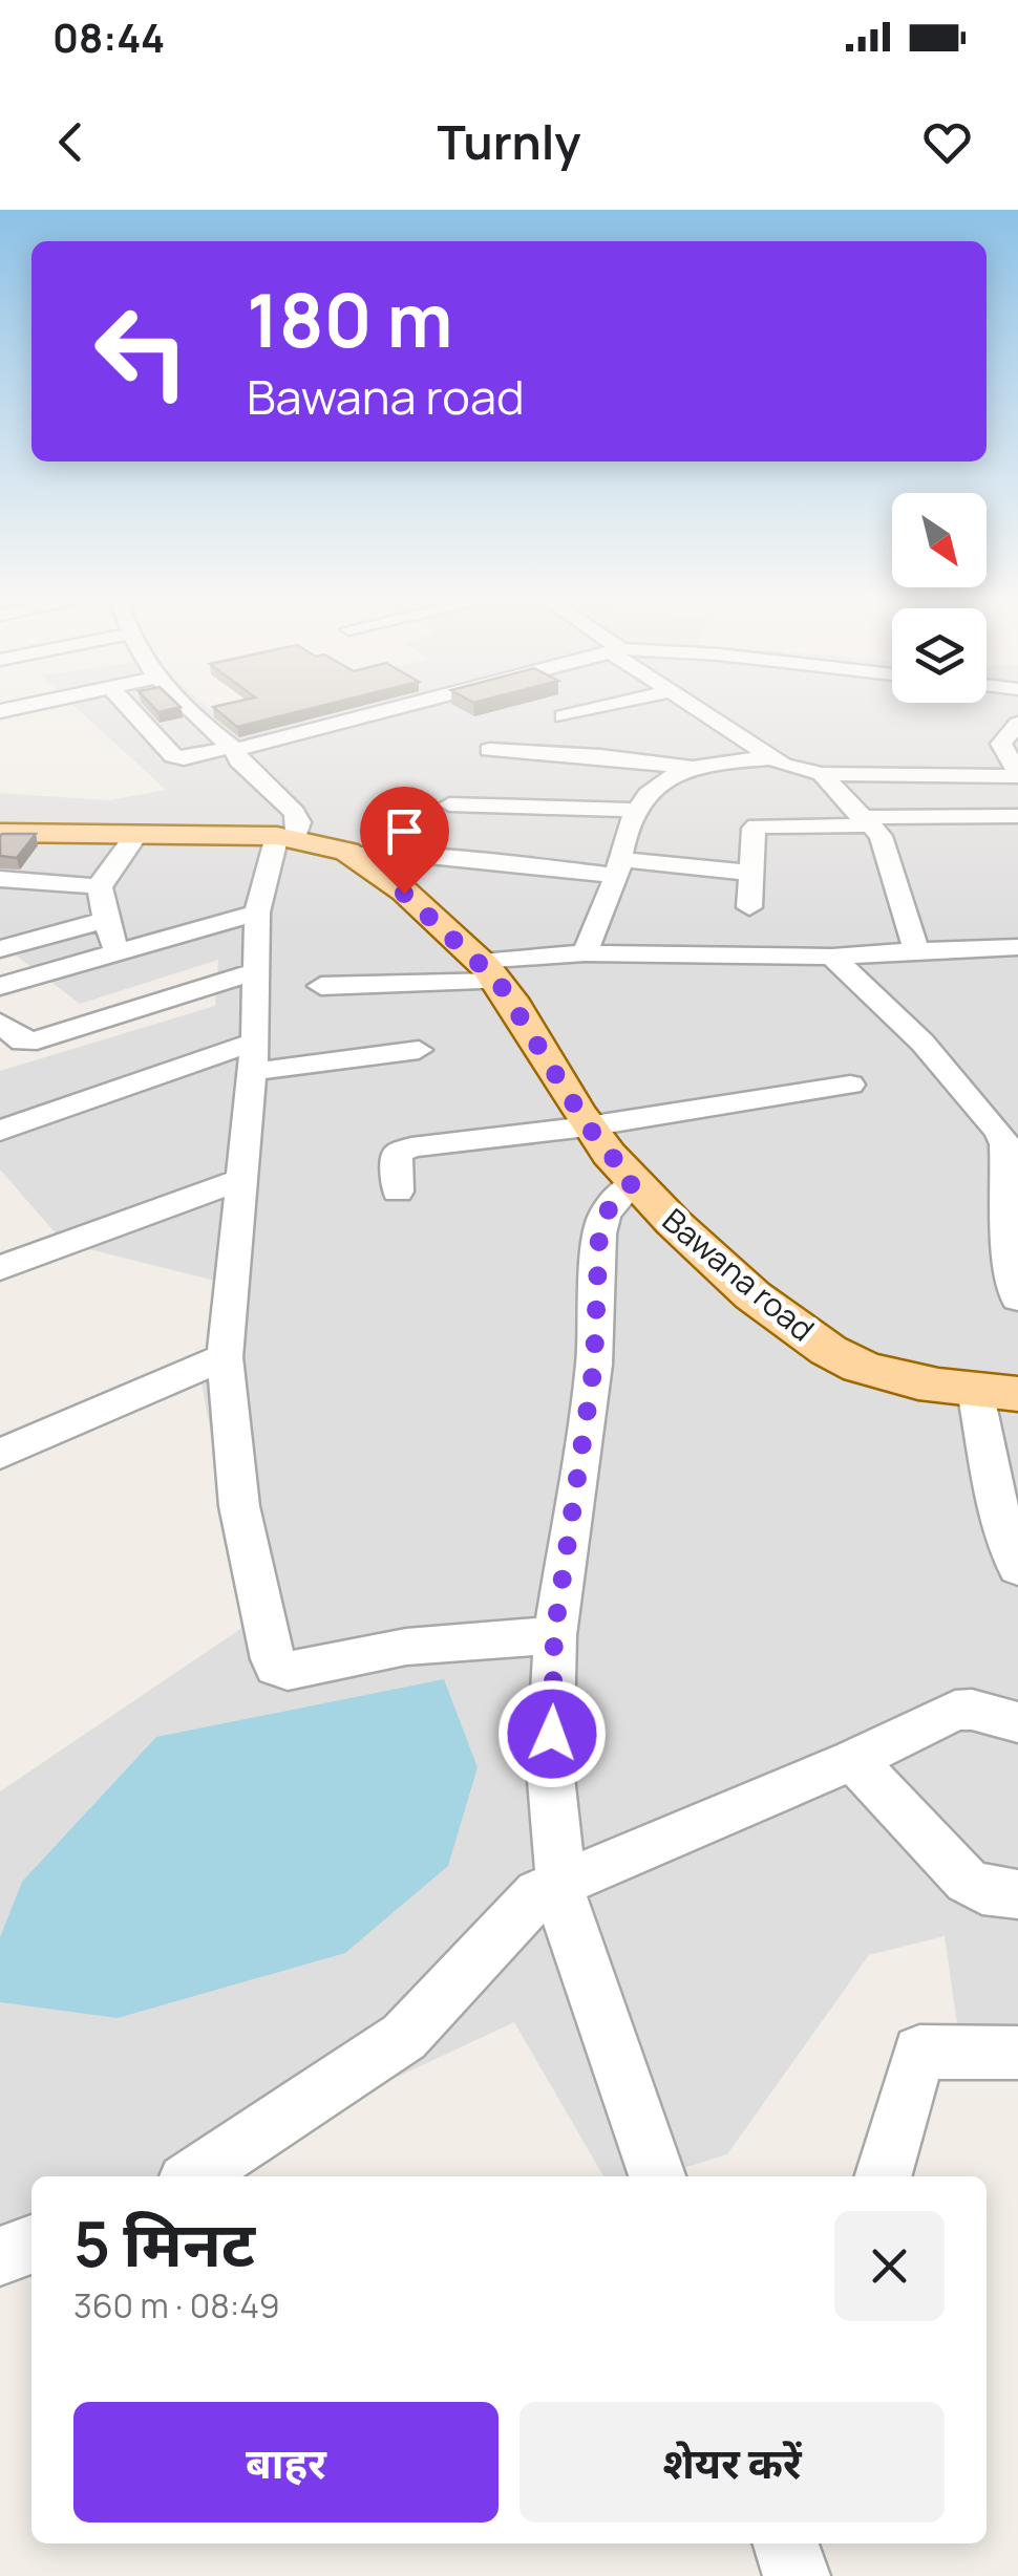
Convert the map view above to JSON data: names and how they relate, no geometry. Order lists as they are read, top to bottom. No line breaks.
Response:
{"streets":{"main road":["Bawana road"]},"north":"bottom right","page":{"status":"08:44","header":"Turnly","turn":["180 m","Bawana road"],"heading":["5 मिनट","360 m · 08:49"],"buttons":["बाहर","शेयर करें"]}}
